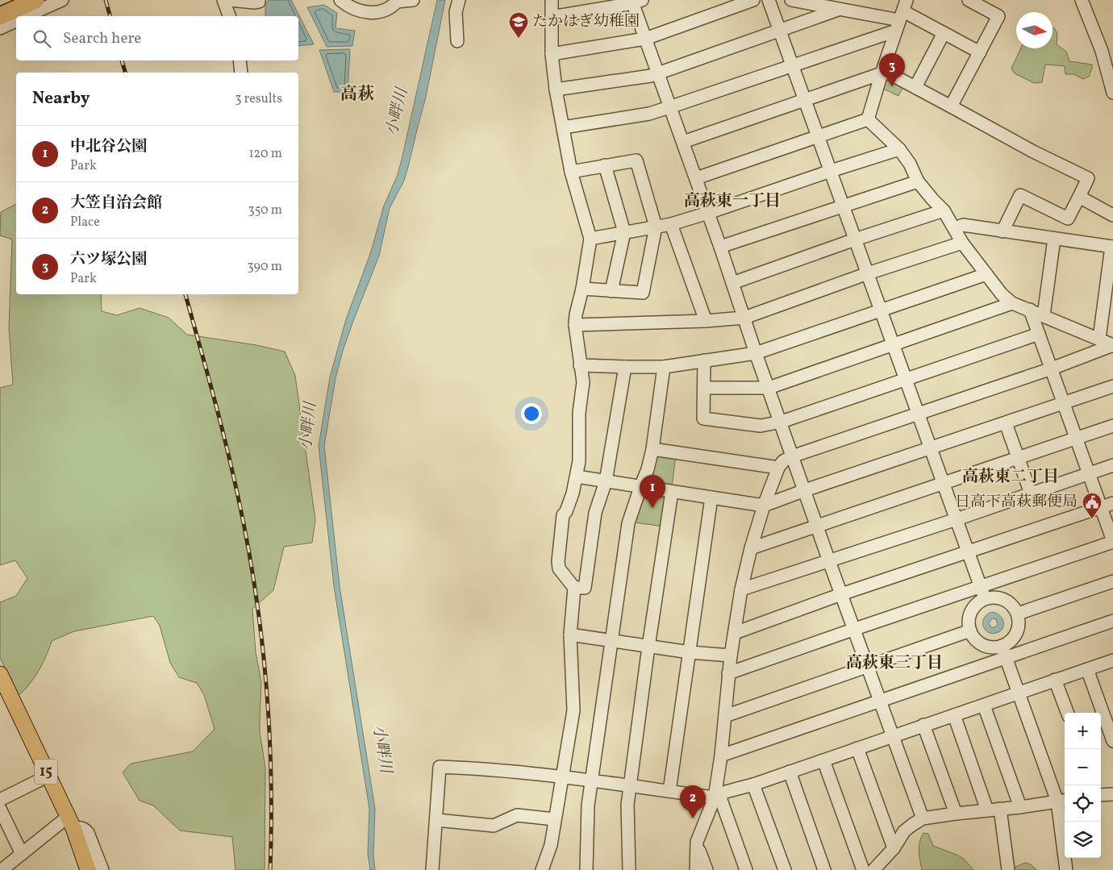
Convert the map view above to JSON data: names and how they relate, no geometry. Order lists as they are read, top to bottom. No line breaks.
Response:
{"streets":{"main road":["15"]},"districts":["高萩","高萩東一丁目","高萩東二丁目","高萩東三丁目"],"water":["小畔川"],"places":{"school or university":["たかはぎ幼稚園"],"public building":["日高下高萩郵便局"]},"north":"right","page":{"search":"Search here","pins":["3","1","2"],"heading":["Nearby","3 results"],"list":[{"mark":"1","name":"中北谷公園","note":"Park","value":"120 m"},{"mark":"2","name":"大笠自治会館","note":"Place","value":"350 m"},{"mark":"3","name":"六ツ塚公園","note":"Park","value":"390 m"}],"map_buttons":["+","−"]}}
